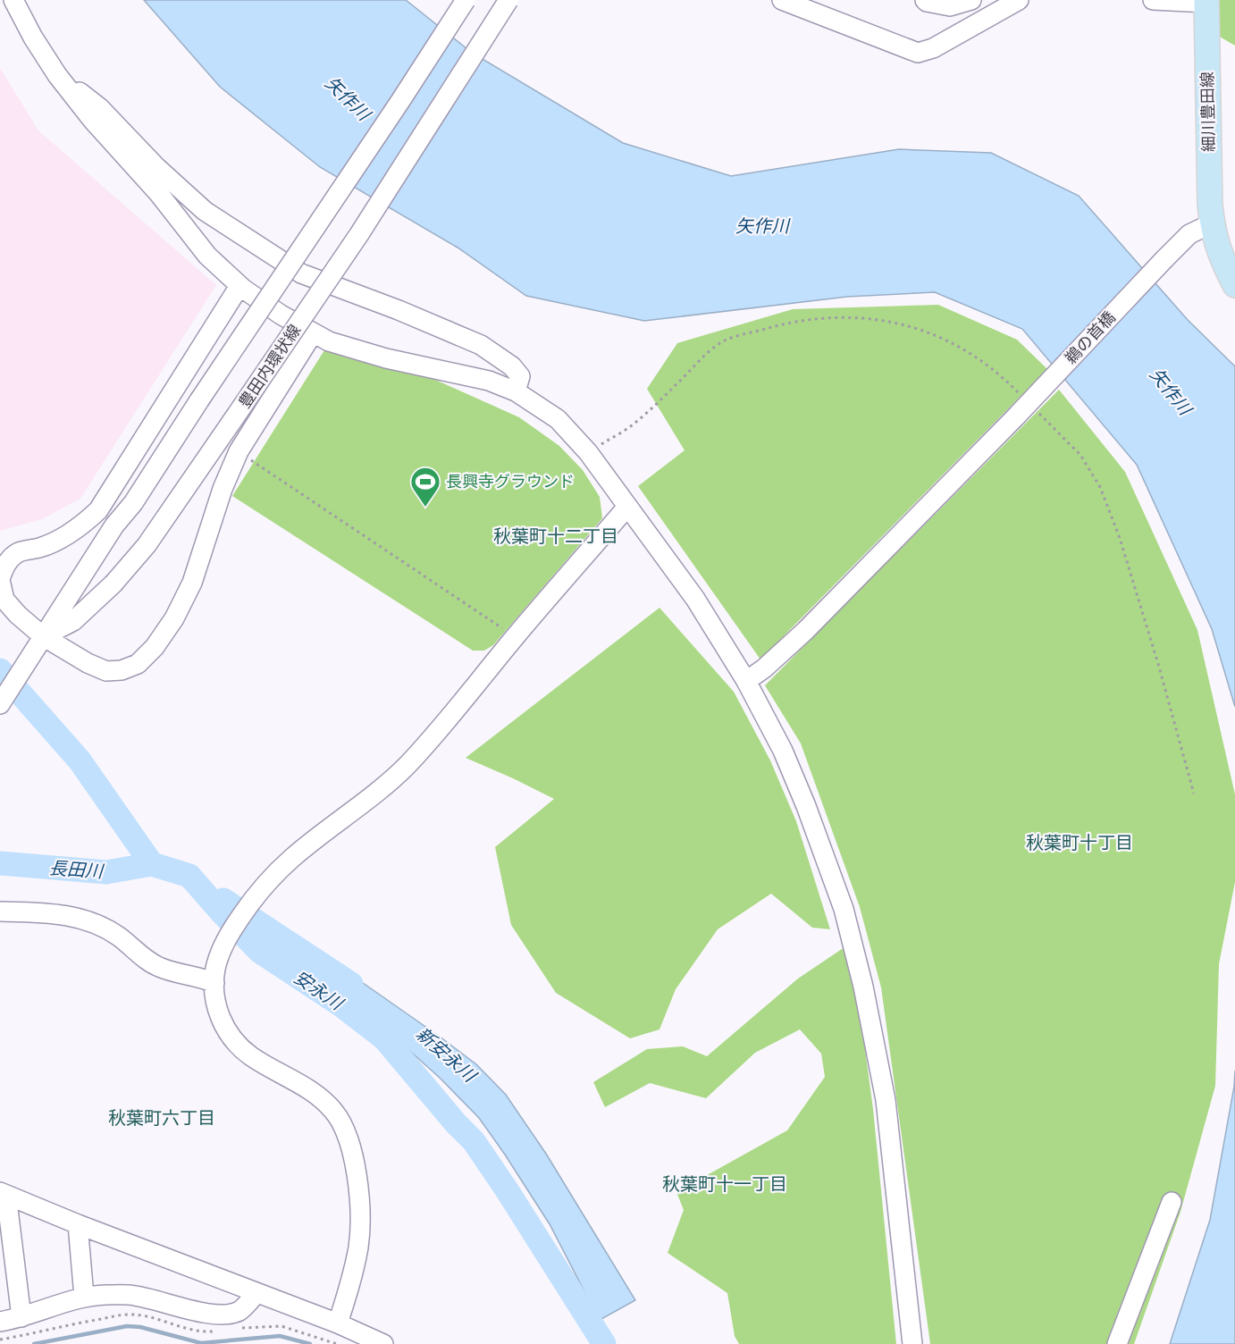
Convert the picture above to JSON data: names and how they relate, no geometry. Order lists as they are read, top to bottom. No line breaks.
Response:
{"streets":{"main road":["細川豊田線"],"street":["鵜の首橋","豊田内環状線"]},"crossings":[["細川豊田線","鵜の首橋"]],"districts":["秋葉町十二丁目","秋葉町十丁目","秋葉町六丁目","秋葉町十一丁目"],"water":["矢作川","長田川","安永川","新安永川"],"places":{"sports":["長興寺グラウンド"]}}
